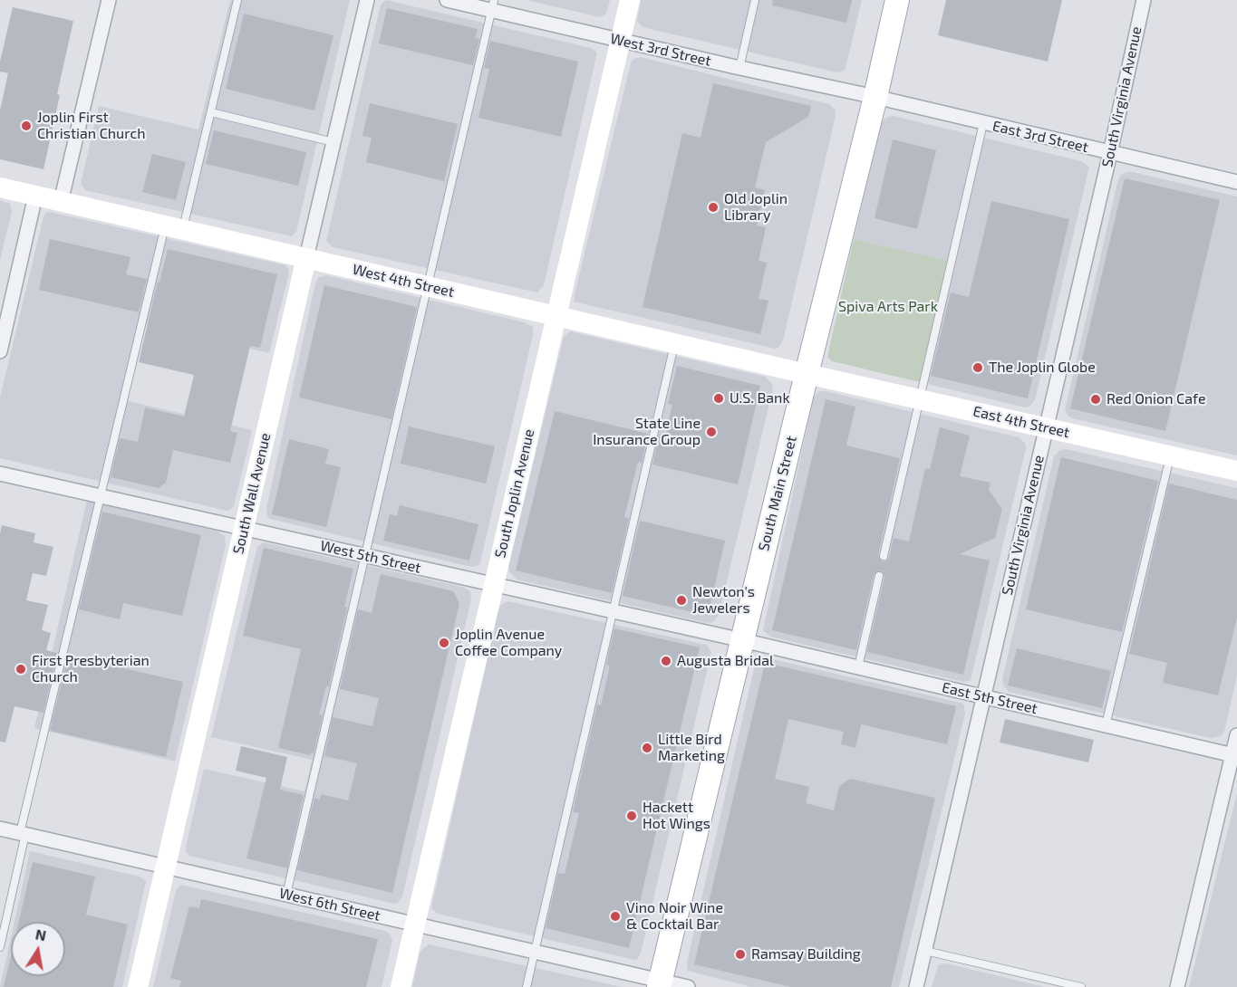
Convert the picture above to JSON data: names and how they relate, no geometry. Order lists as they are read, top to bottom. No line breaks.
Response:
{"streets":{"main road":["South Main Street"],"street":["West 3rd Street","South Virginia Avenue","East 3rd Street","West 4th Street","East 4th Street","South Wall Avenue","South Joplin Avenue","West 5th Street","East 5th Street","West 6th Street"]},"crossings":[["West 3rd Street","East 3rd Street"],["West 3rd Street","South Joplin Avenue"],["West 3rd Street","South Main Street"],["South Virginia Avenue","East 3rd Street"],["South Virginia Avenue","East 4th Street"],["South Virginia Avenue","East 5th Street"],["East 3rd Street","South Main Street"],["West 4th Street","East 4th Street"],["West 4th Street","South Wall Avenue"],["West 4th Street","South Joplin Avenue"],["West 4th Street","South Main Street"],["East 4th Street","South Main Street"],["South Wall Avenue","West 5th Street"],["South Wall Avenue","West 6th Street"],["South Joplin Avenue","West 5th Street"],["South Joplin Avenue","West 6th Street"],["South Main Street","West 5th Street"],["South Main Street","East 5th Street"],["South Main Street","West 6th Street"],["West 5th Street","East 5th Street"]],"parks":["Spiva Arts Park"],"places":["Joplin First Christian Church","Old Joplin Library","The Joplin Globe","U.S. Bank","Red Onion Cafe","State Line Insurance Group","Newton's Jewelers","Joplin Avenue Coffee Company","Augusta Bridal","First Presbyterian Church","Little Bird Marketing","Hackett Hot Wings","Vino Noir Wine & Cocktail Bar","Ramsay Building"],"north":"top"}
